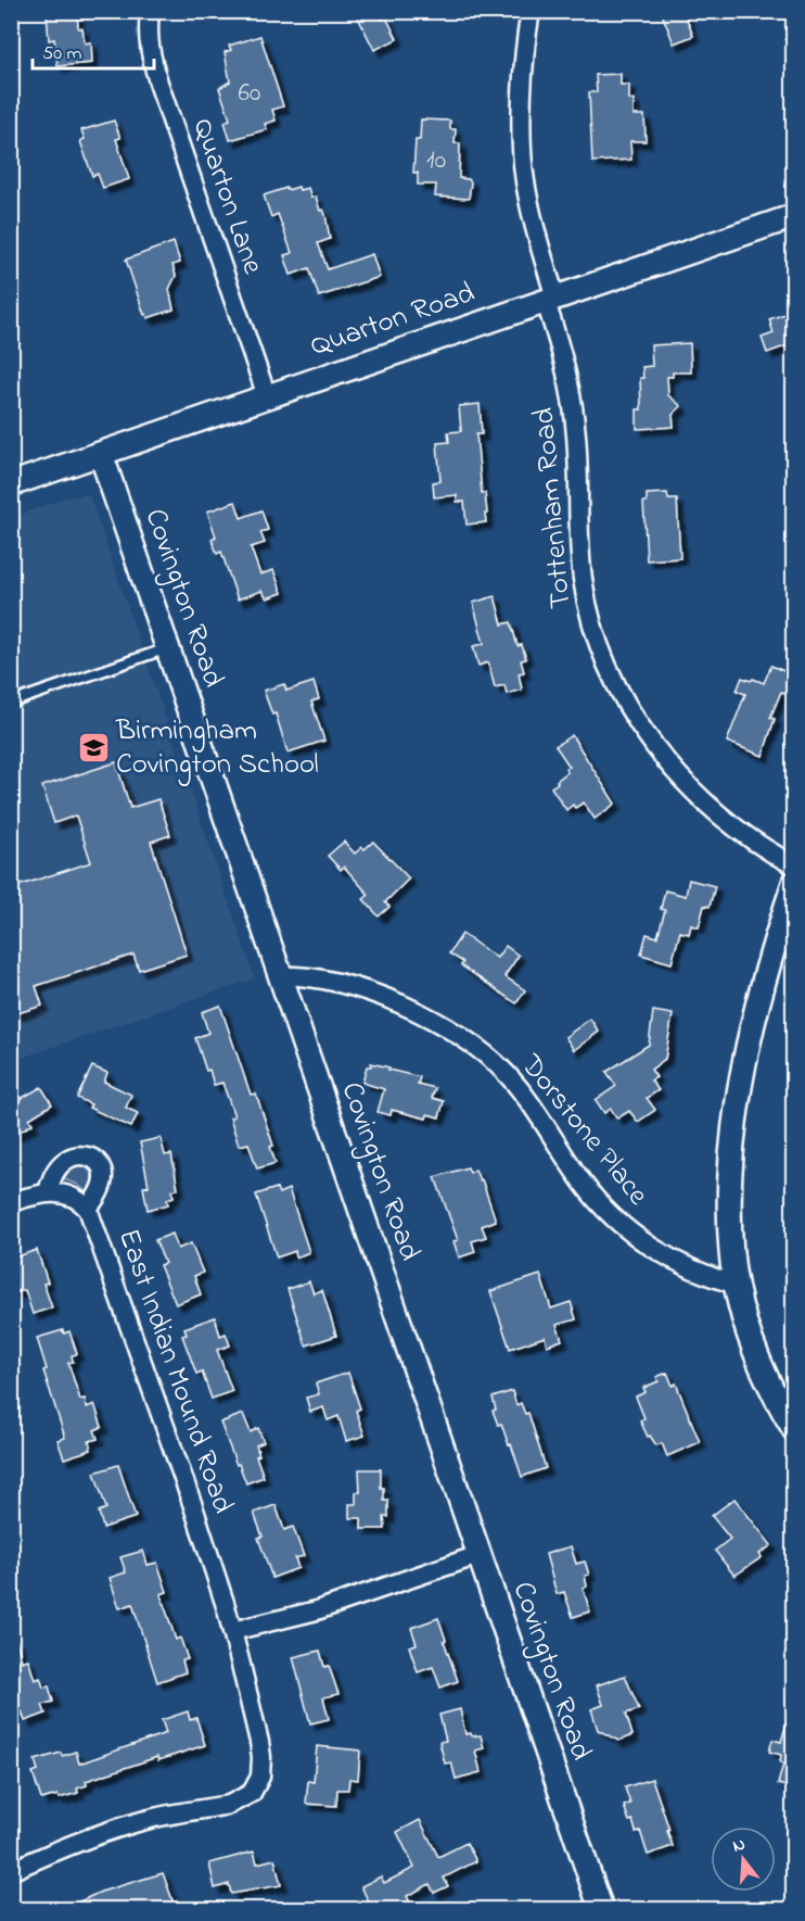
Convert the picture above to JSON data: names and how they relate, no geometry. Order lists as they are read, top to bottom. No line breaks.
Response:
{"streets":{"street":["Quarton Lane","Quarton Road","Tottenham Road","Covington Road","Dorstone Place","East Indian Mound Road"]},"crossings":[["Quarton Lane","Quarton Road"],["Quarton Road","Tottenham Road"],["Quarton Road","Covington Road"],["Covington Road","Dorstone Place"]],"places":{"school or university":["Birmingham Covington School"]},"house_numbers":["60","10"],"scale_bar":"50 m","north":"top"}
